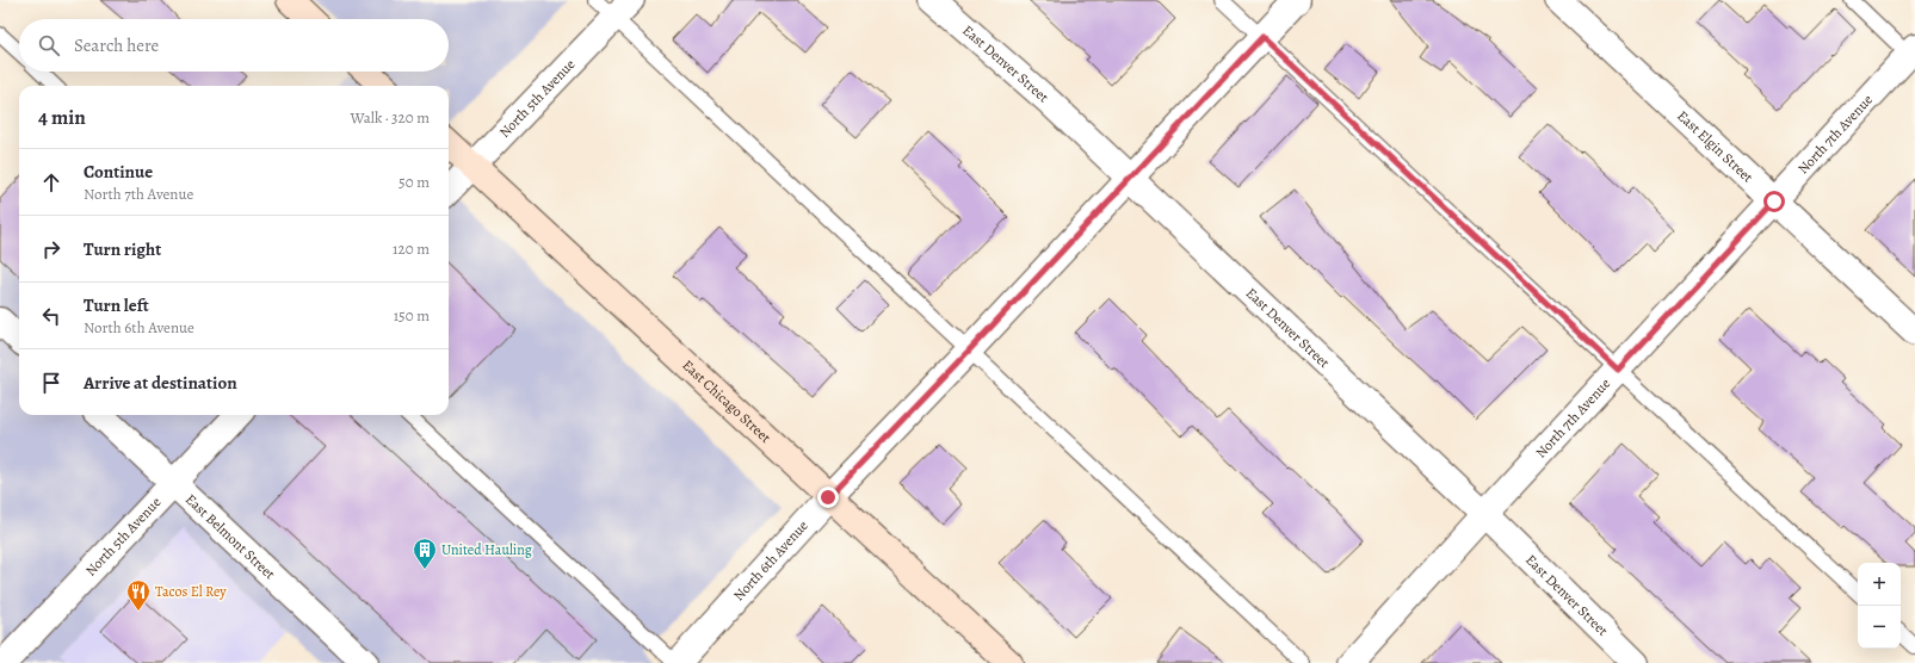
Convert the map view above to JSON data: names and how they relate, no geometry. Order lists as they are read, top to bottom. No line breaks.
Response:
{"streets":{"street":["East Denver Street","North 5th Avenue","North 7th Avenue","East Elgin Street","East Chicago Street","East Belmont Street","North 6th Avenue"]},"crossings":[["East Denver Street","North 7th Avenue"],["East Denver Street","North 6th Avenue"],["North 5th Avenue","East Chicago Street"],["North 5th Avenue","East Belmont Street"],["North 7th Avenue","East Elgin Street"],["East Chicago Street","North 6th Avenue"]],"places":{"building":["United Hauling"],"restaurant":["Tacos El Rey"]},"page":{"search":"Search here","heading":["4 min","Walk · 320 m"],"list":[["Continue","North 7th Avenue","50 m"],["Turn right","120 m"],["Turn left","North 6th Avenue","150 m"],"Arrive at destination"],"map_buttons":["+","−"]}}
